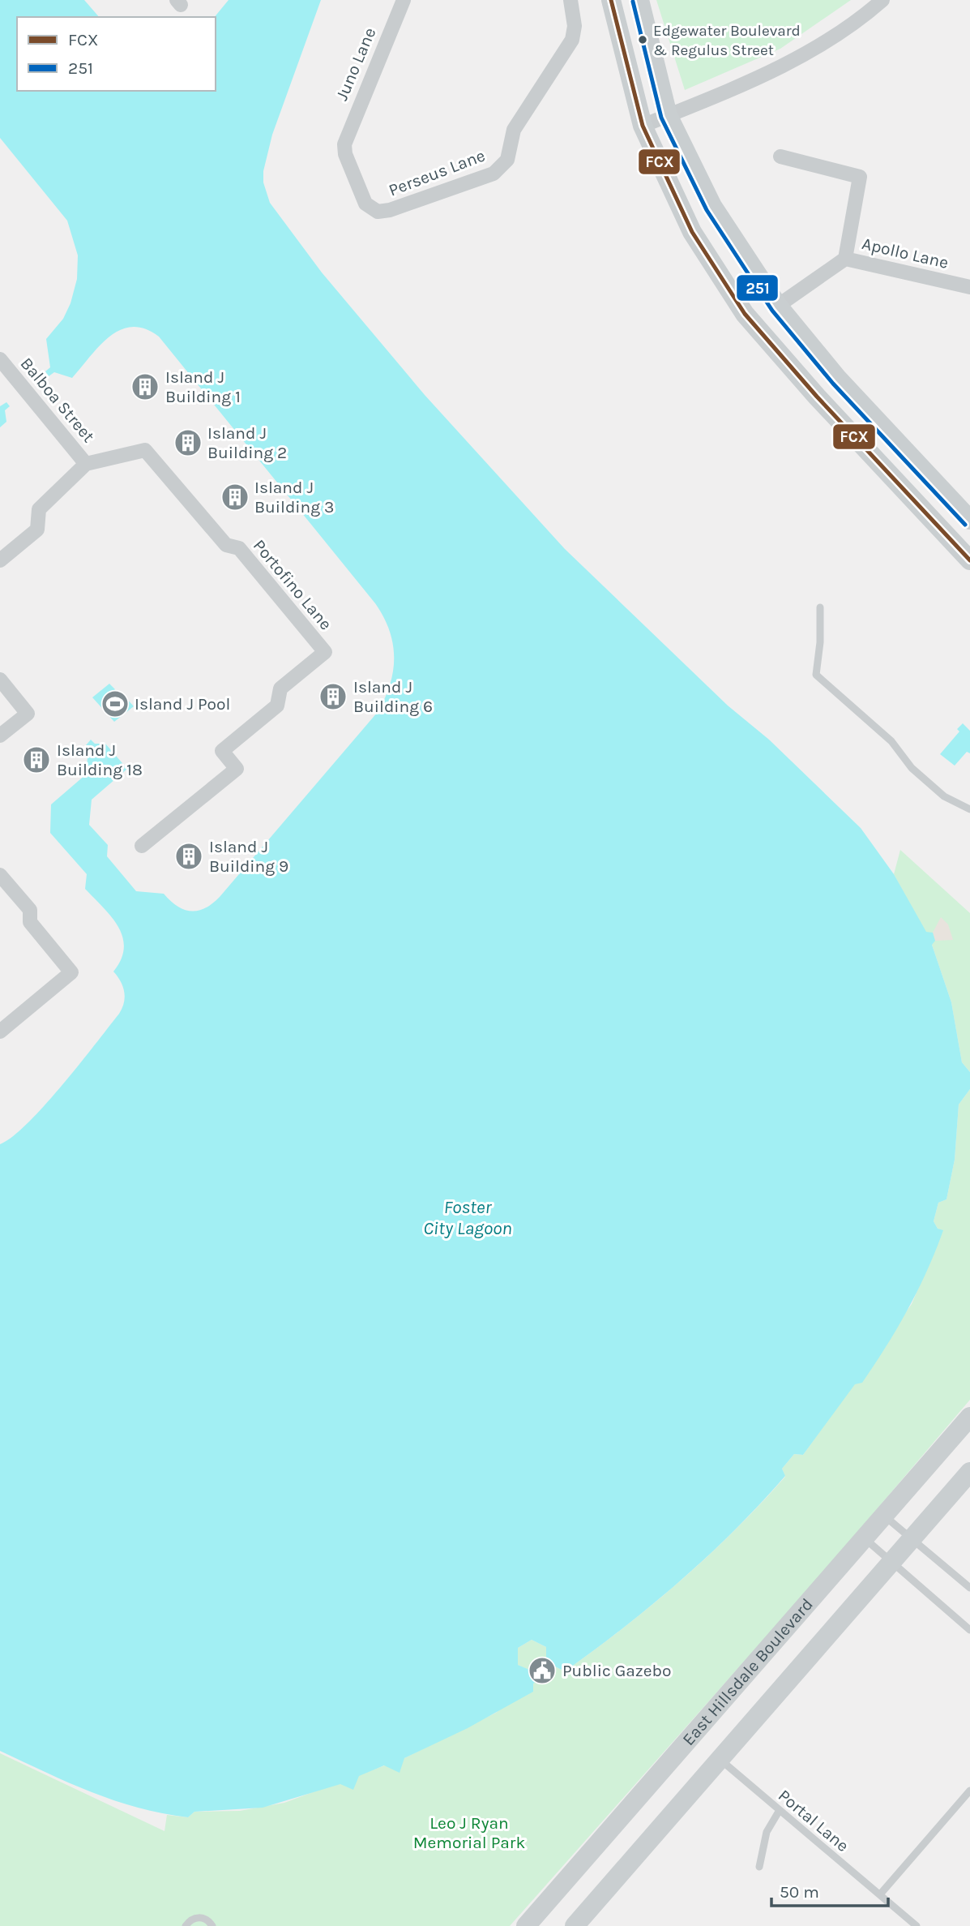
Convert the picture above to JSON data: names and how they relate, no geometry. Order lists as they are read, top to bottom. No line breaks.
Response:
{"streets":{"main road":["East Hillsdale Boulevard"],"street":["Juno Lane","Perseus Lane","Apollo Lane","Balboa Street","Portofino Lane"],"lane":["Portal Lane"]},"crossings":[["Juno Lane","Perseus Lane"],["Balboa Street","Portofino Lane"],["East Hillsdale Boulevard","Portal Lane"]],"water":["Foster City Lagoon"],"parks":["Leo J Ryan Memorial Park"],"places":{"other":["Edgewater Boulevard & Regulus Street"],"building":["Island J Building 1","Island J Building 2","Island J Building 3","Island J Building 6","Island J Building 18","Island J Building 9"],"sports":["Island J Pool"],"public building":["Public Gazebo"]},"lines":["transit line FCX","transit line 251"],"legend":["FCX","251"],"scale_bar":"50 m"}
